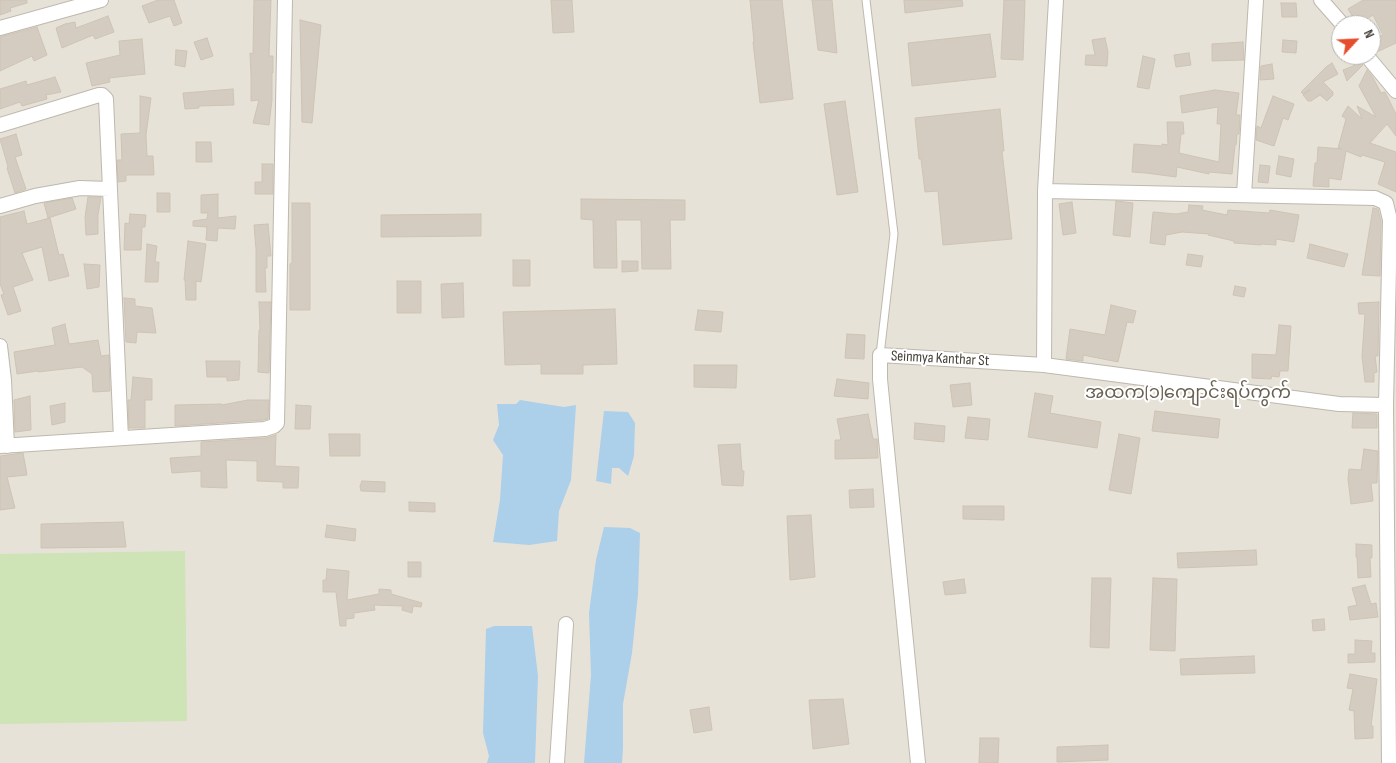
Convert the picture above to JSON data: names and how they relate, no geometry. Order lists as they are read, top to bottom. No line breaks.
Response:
{"streets":{"street":["Seinmya Kanthar St"]},"districts":["အထက(၁)ကျောင်းရပ်ကွက်"],"north":"top right"}
